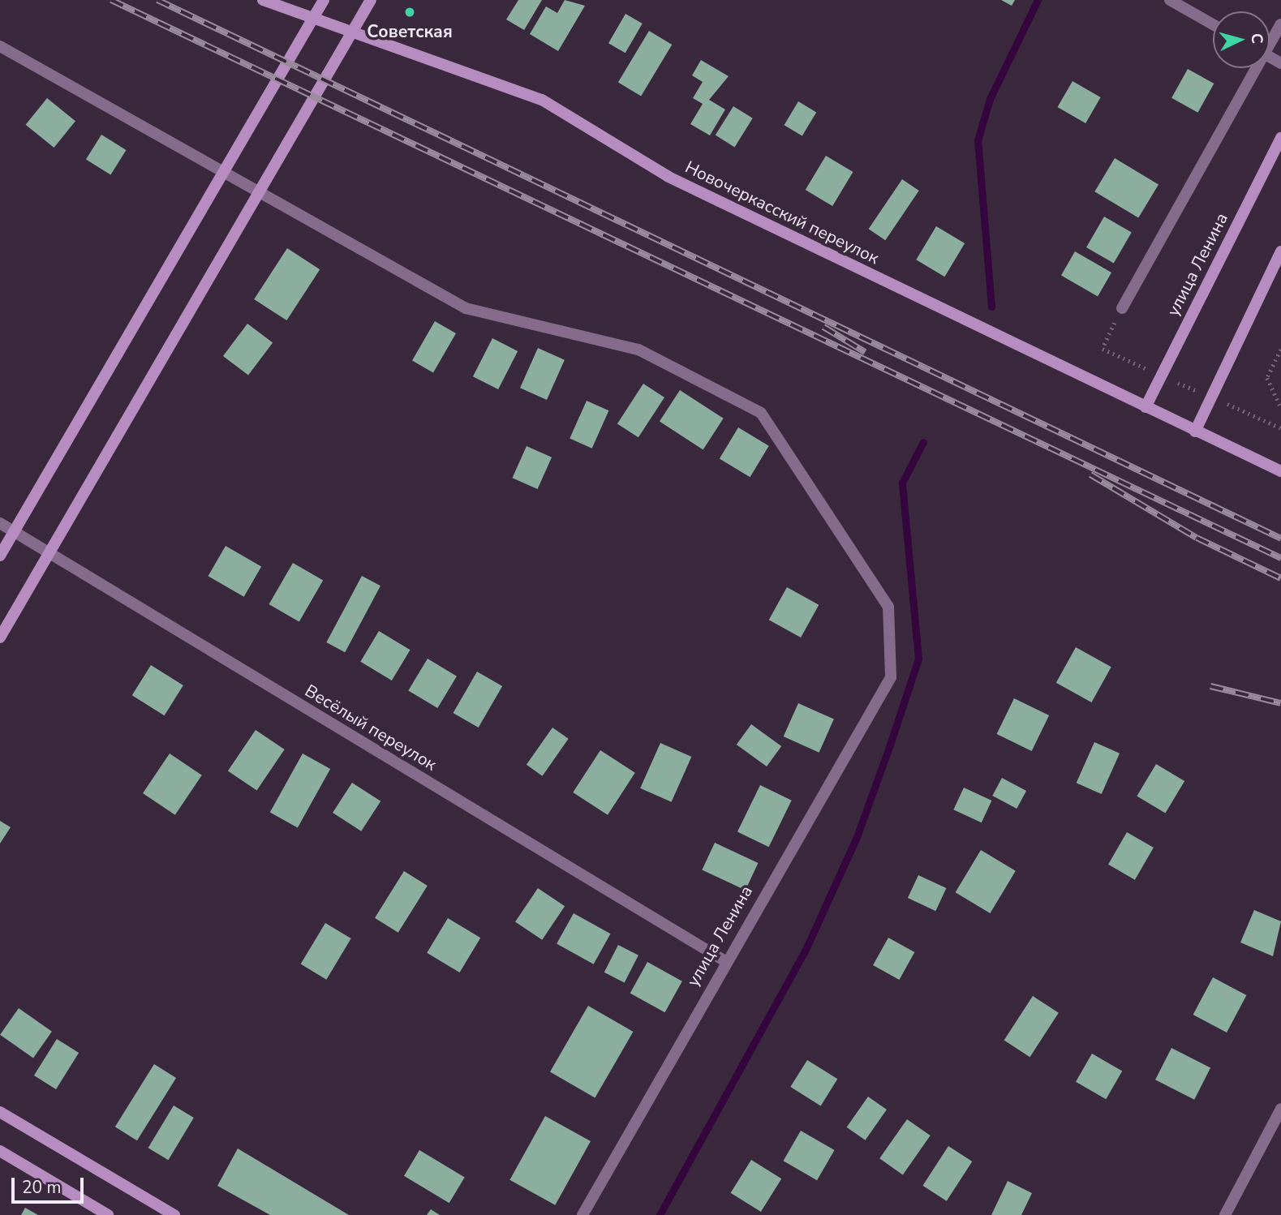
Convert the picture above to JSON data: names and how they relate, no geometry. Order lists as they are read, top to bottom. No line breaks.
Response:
{"streets":{"main road":["Новочеркасский переулок","улица Ленина"],"street":["Весёлый переулок"]},"crossings":[["Новочеркасский переулок","улица Ленина"],["улица Ленина","Весёлый переулок"]],"places":["Советская"],"scale_bar":"20 m","north":"right"}
